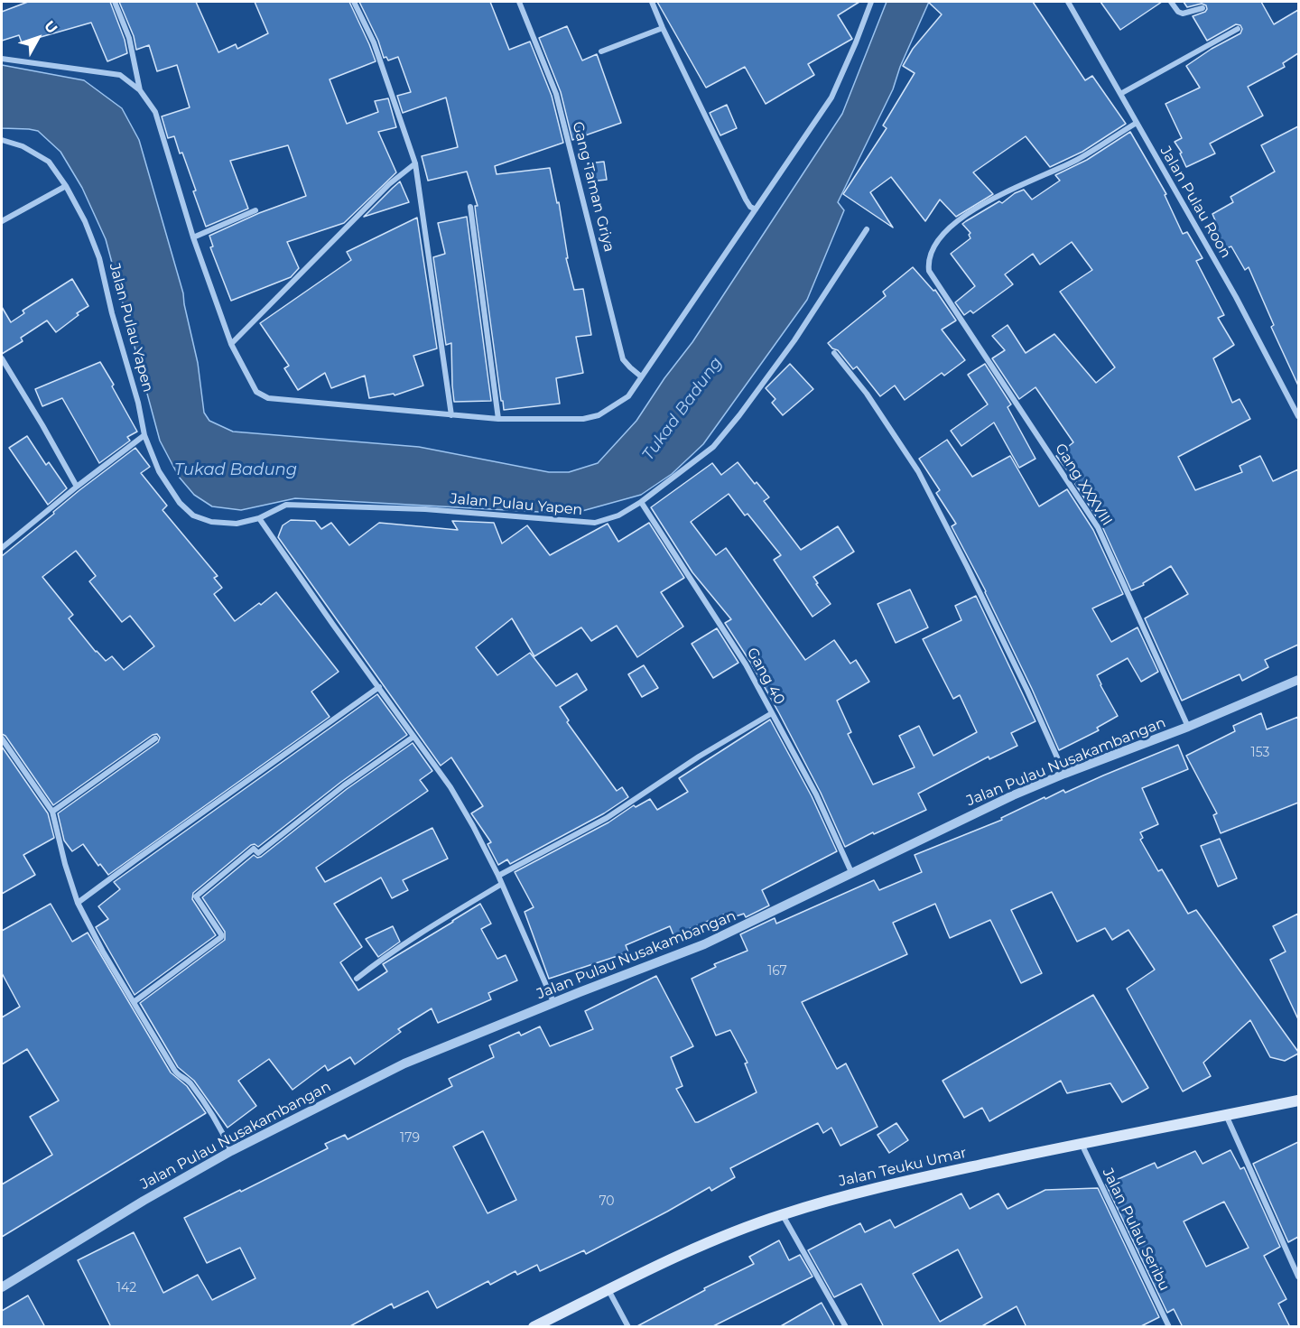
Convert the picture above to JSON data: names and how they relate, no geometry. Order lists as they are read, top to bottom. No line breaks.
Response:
{"streets":{"main road":["Jalan Teuku Umar"],"street":["Gang Taman Griya","Jalan Pulau Roon","Jalan Pulau Yapen","Gang XXXVIII","Gang 40","Jalan Pulau Nusakambangan","Jalan Pulau Seribu"]},"crossings":[["Jalan Pulau Roon","Gang XXXVIII"],["Jalan Pulau Yapen","Gang 40"],["Gang XXXVIII","Jalan Pulau Nusakambangan"],["Gang 40","Jalan Pulau Nusakambangan"],["Jalan Teuku Umar","Jalan Pulau Seribu"]],"water":["Tukad Badung"],"house_numbers":["153","167","179","70","142"],"north":"top right"}
